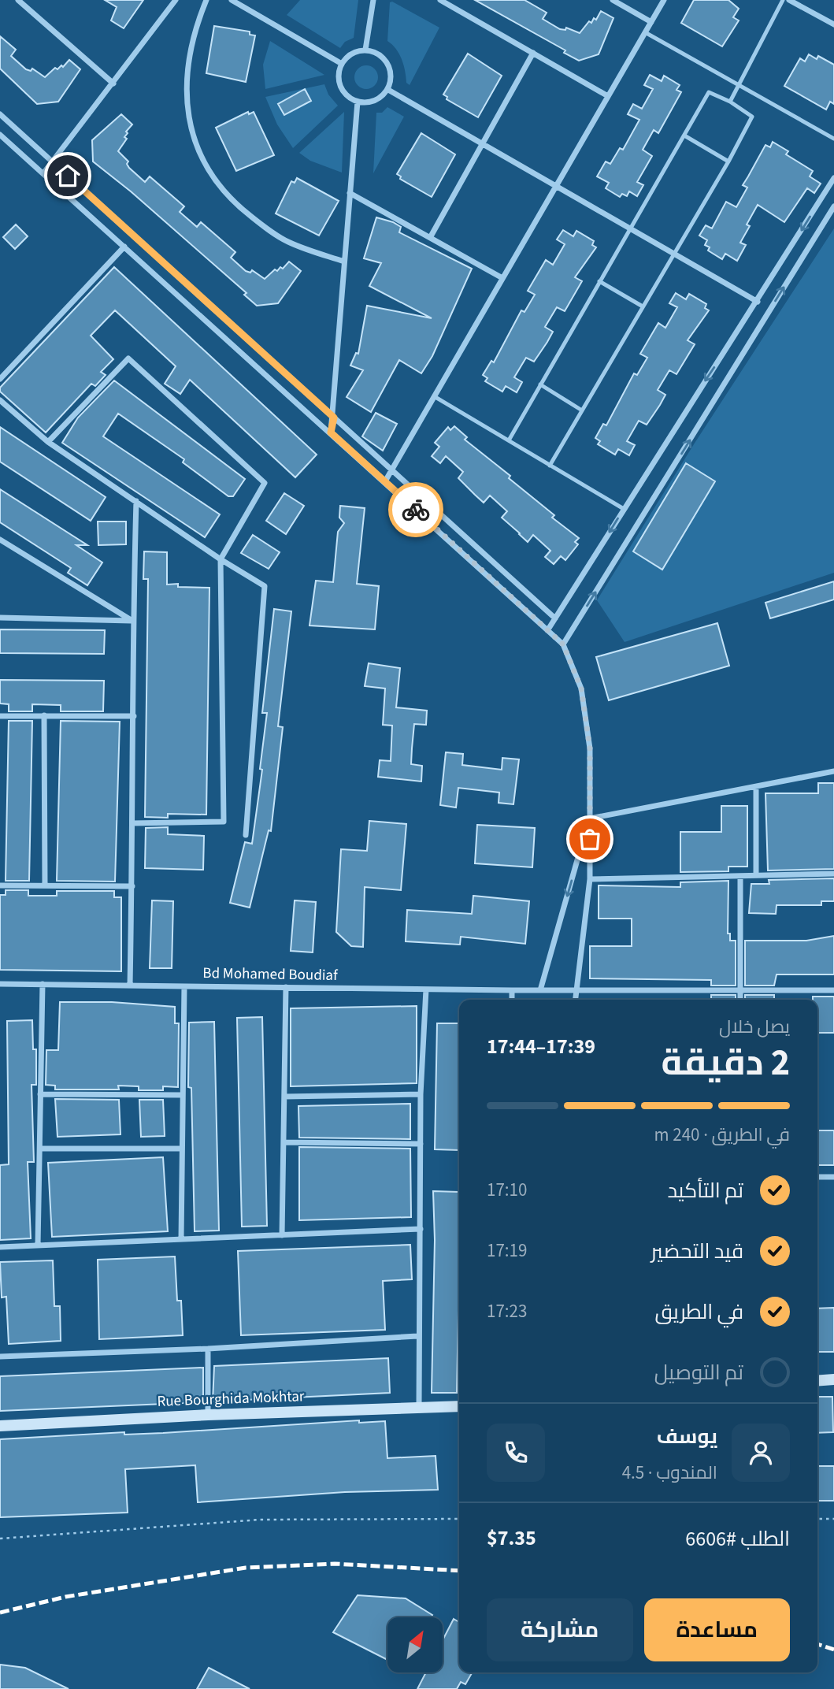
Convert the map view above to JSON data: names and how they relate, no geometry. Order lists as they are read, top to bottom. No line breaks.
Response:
{"streets":{"main road":["Rue Bourghida Mokhtar"],"street":["Bd Mohamed Boudiaf"]},"north":"top right","page":{"heading":["2 دقيقة","يصل خلال","17:39–17:44"],"panel":["يوسف","المندوب · 4.5","الطلب #6606","$7.35"],"bar":"في الطريق · 240 m","list":[["تم التأكيد","17:10"],["قيد التحضير","17:19"],["في الطريق","17:23"],"تم التوصيل"],"buttons":["مساعدة","مشاركة"]}}
